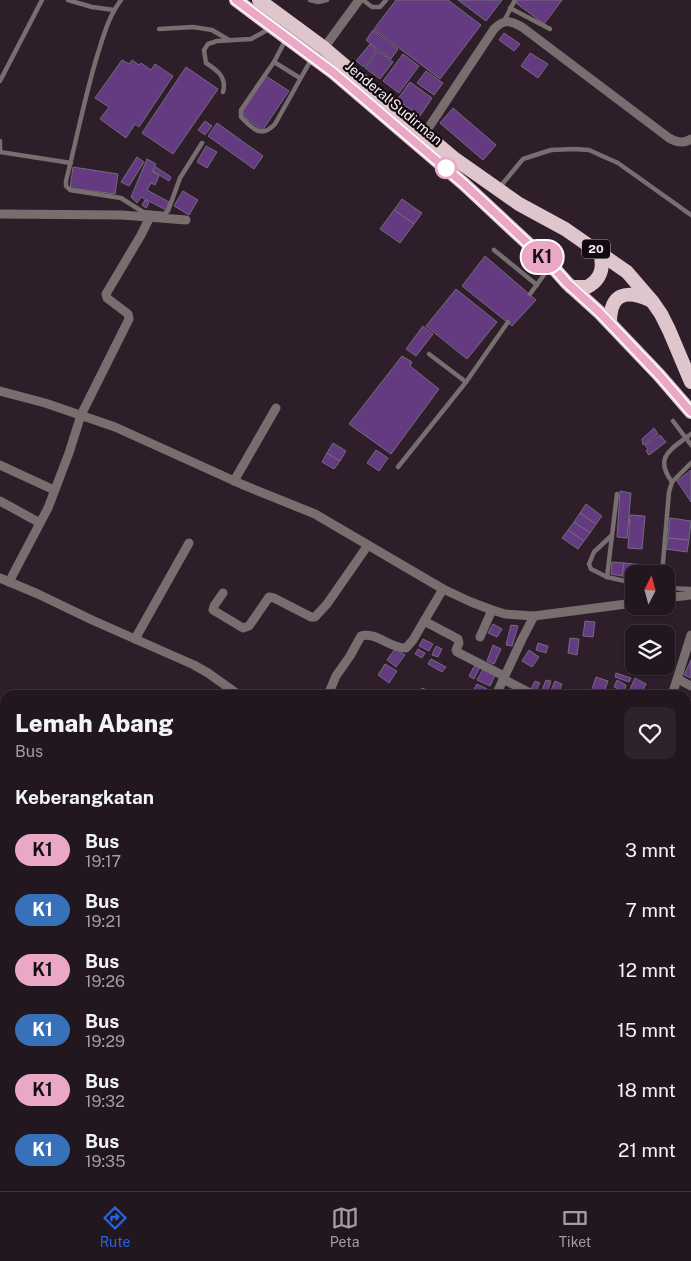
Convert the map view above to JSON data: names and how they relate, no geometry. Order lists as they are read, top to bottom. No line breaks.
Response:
{"streets":{"highway":["Jenderal Sudirman","20"]},"lines":["bus line K1"],"north":"top","page":{"on_map":"K1","heading":[["Lemah Abang","Bus"],"Keberangkatan"],"list":[{"mark":"K1","name":"Bus","note":"19:17","value":"3 mnt"},{"mark":"K1","name":"Bus","note":"19:21","value":"7 mnt"},{"mark":"K1","name":"Bus","note":"19:26","value":"12 mnt"},{"mark":"K1","name":"Bus","note":"19:29","value":"15 mnt"},{"mark":"K1","name":"Bus","note":"19:32","value":"18 mnt"},{"mark":"K1","name":"Bus","note":"19:35","value":"21 mnt"}],"tabs":["Rute","Peta","Tiket"]}}
